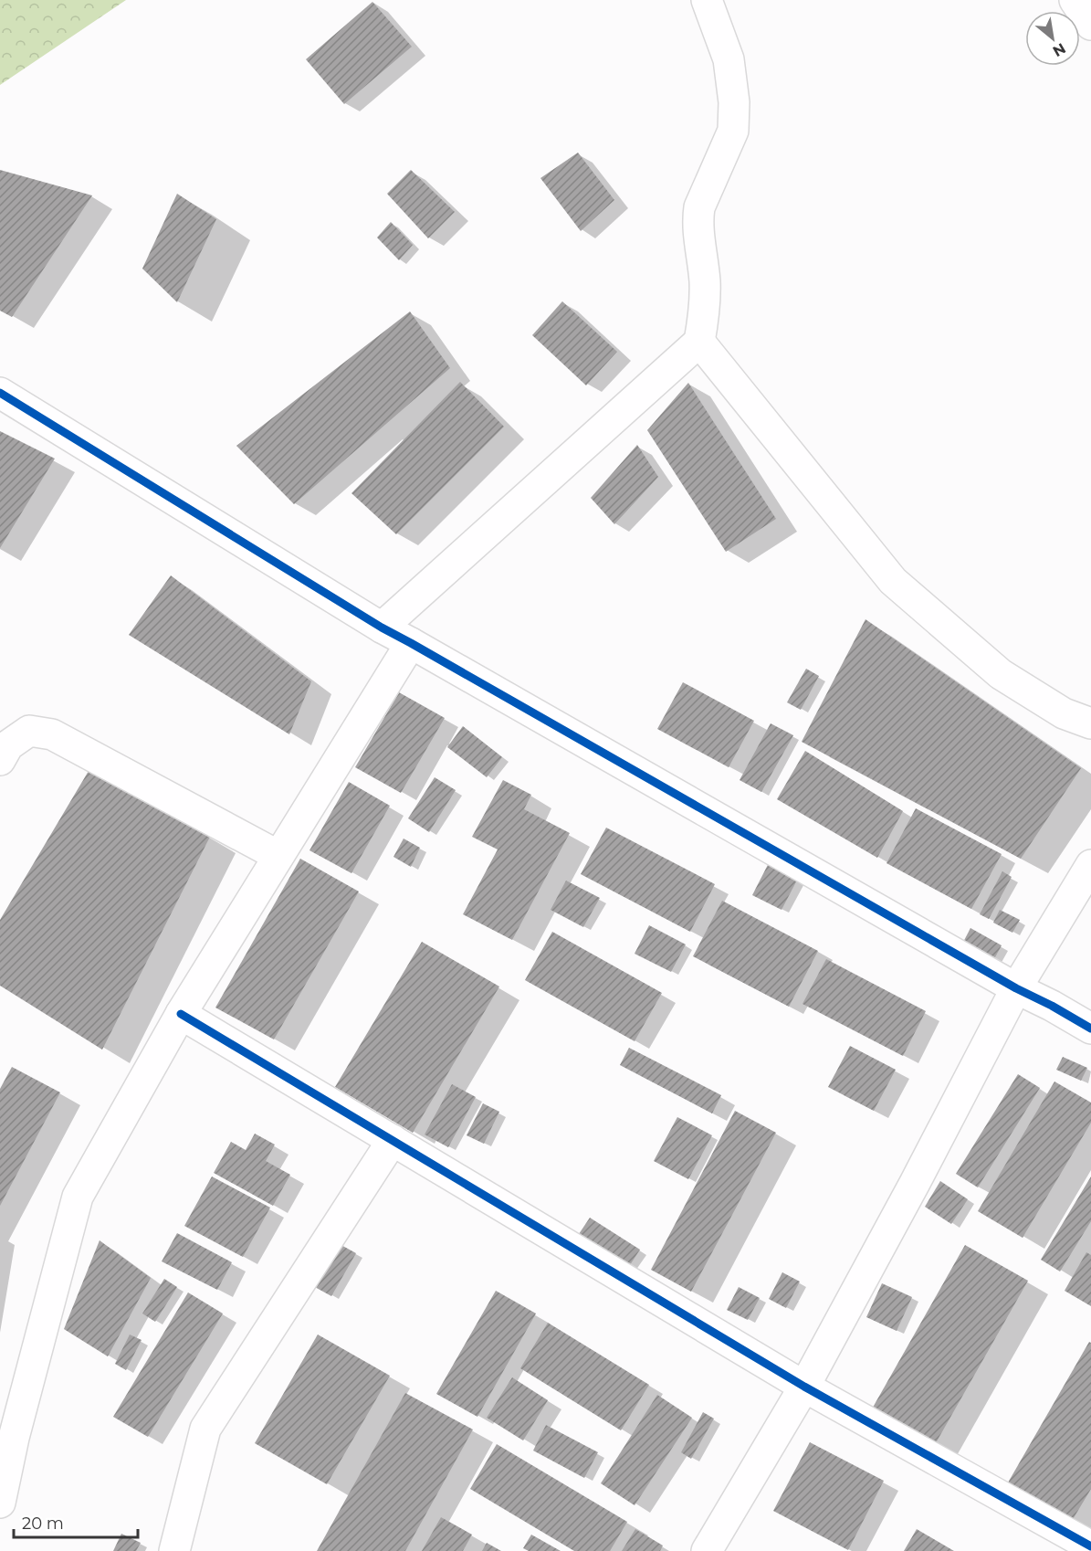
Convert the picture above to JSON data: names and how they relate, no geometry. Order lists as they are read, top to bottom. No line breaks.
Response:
{"scale_bar":"20 m","north":"bottom right"}
